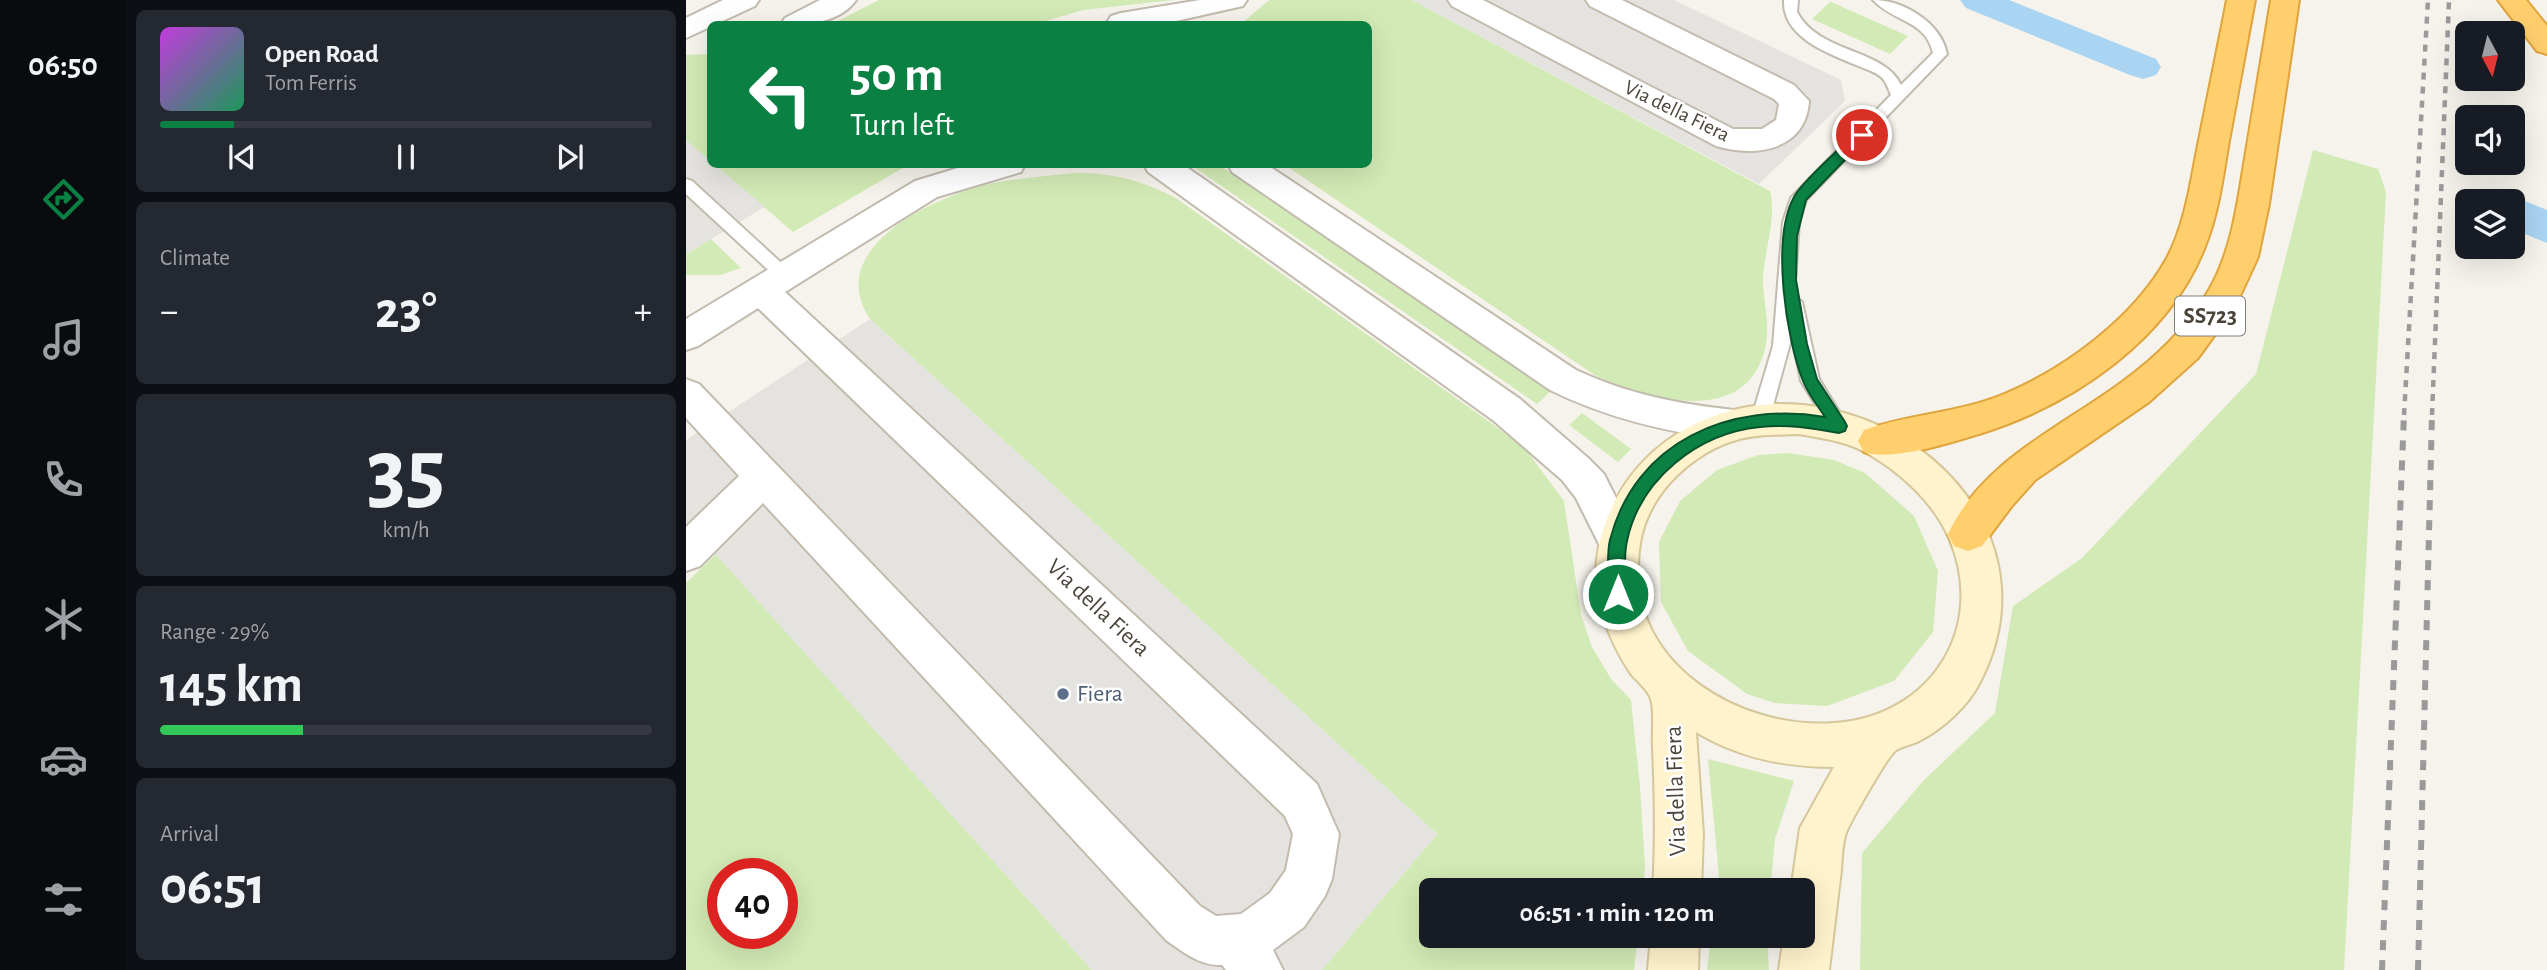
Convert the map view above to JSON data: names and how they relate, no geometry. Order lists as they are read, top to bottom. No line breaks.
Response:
{"streets":{"highway":["SS723"],"street":["Via della Fiera"]},"crossings":[["Via della Fiera","SS723"]],"places":["Fiera"],"north":"bottom","page":{"tabs":"06:50","turn":["50 m","Turn left"],"song":["Open Road","Tom Ferris"],"tile":["Climate",["35","km/h"],["Range · 29%","145 km"],["Arrival","06:51"]],"heat":["−","23°","+"],"limit":"40","trip":"06:51 · 1 min · 120 m"}}
